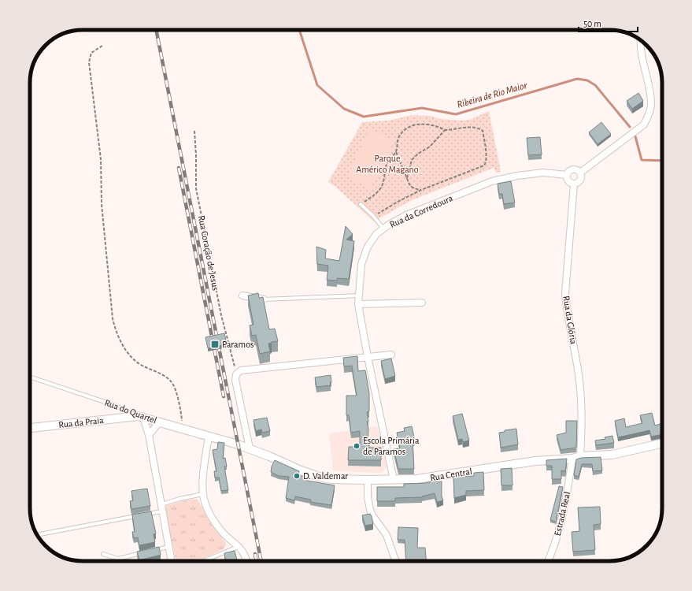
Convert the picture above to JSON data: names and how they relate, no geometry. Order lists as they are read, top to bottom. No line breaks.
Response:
{"streets":{"street":["Rua da Corredoura","Rua da Glória","Rua do Quartel","Rua da Praia","Rua Central","Estrada Real"],"path":["Rua Coração de Jesus"]},"crossings":[["Rua da Corredoura","Rua da Glória"],["Rua da Corredoura","Rua Central"],["Rua da Glória","Rua Central"],["Rua do Quartel","Rua da Praia"],["Rua do Quartel","Rua Central"],["Rua Central","Estrada Real"]],"water":["Ribeira de Rio Maior"],"parks":["Parque Américo Magano"],"places":{"transit":["Paramos"],"other":["Escola Primária de Paramos","D. Valdemar"]},"scale_bar":"50 m"}
